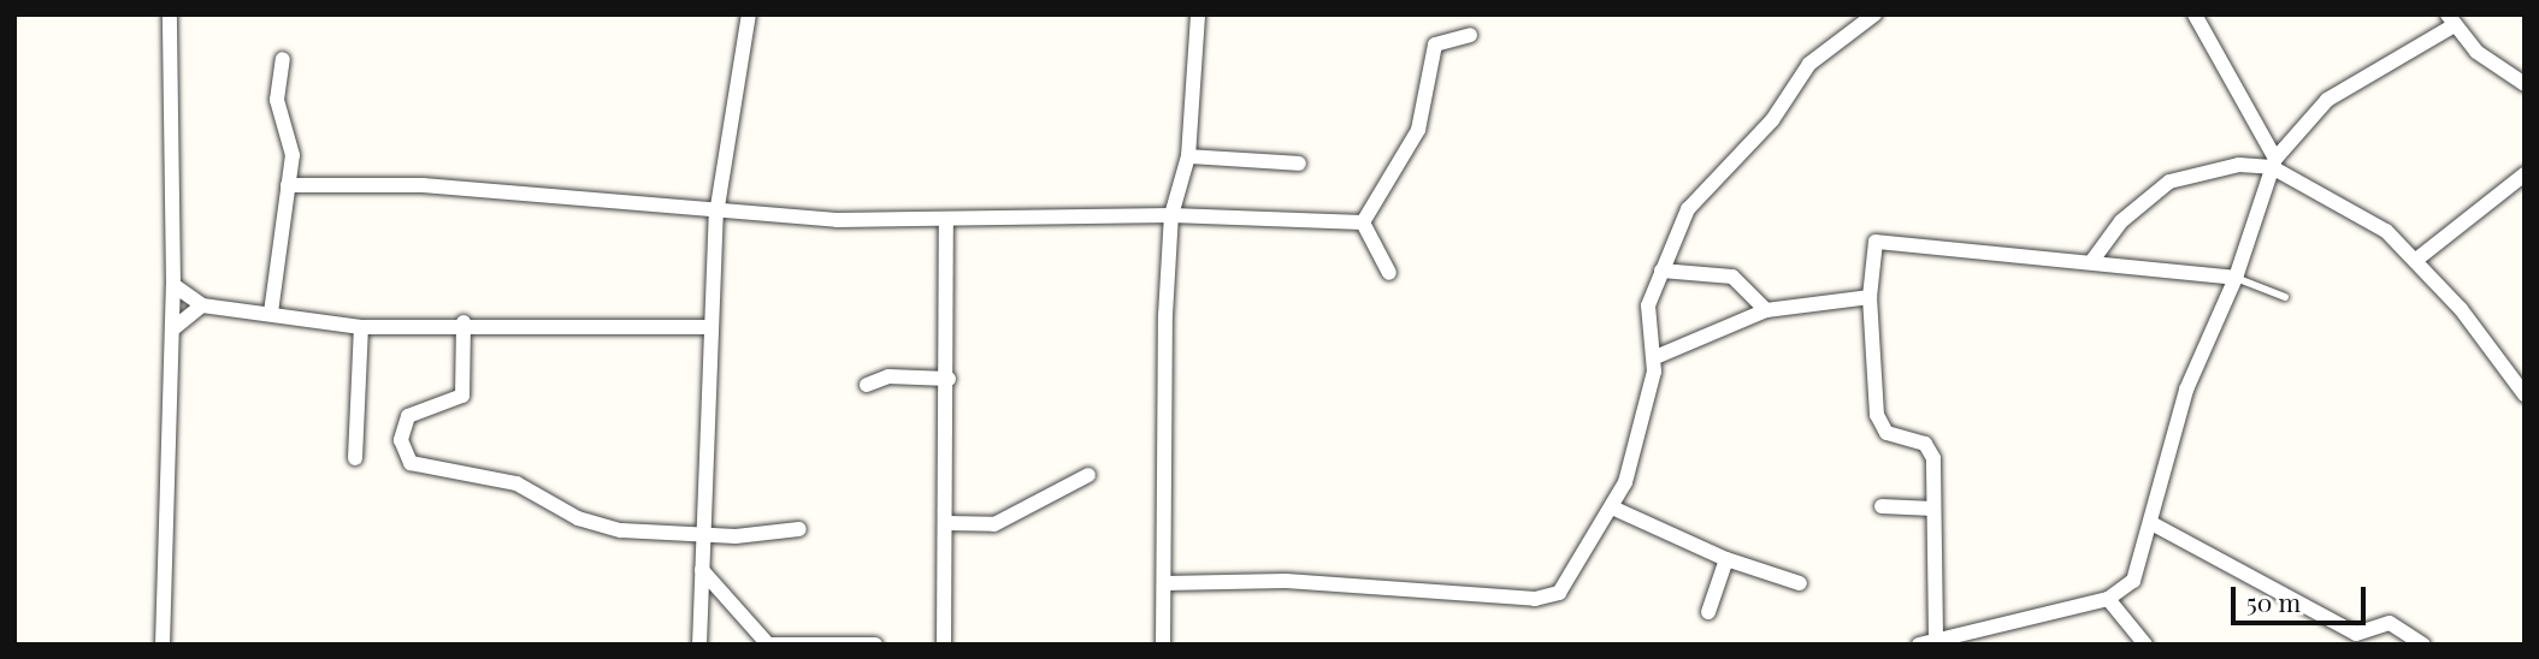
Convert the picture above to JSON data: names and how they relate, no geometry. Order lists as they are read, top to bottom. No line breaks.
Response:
{"scale_bar":"50 m"}
